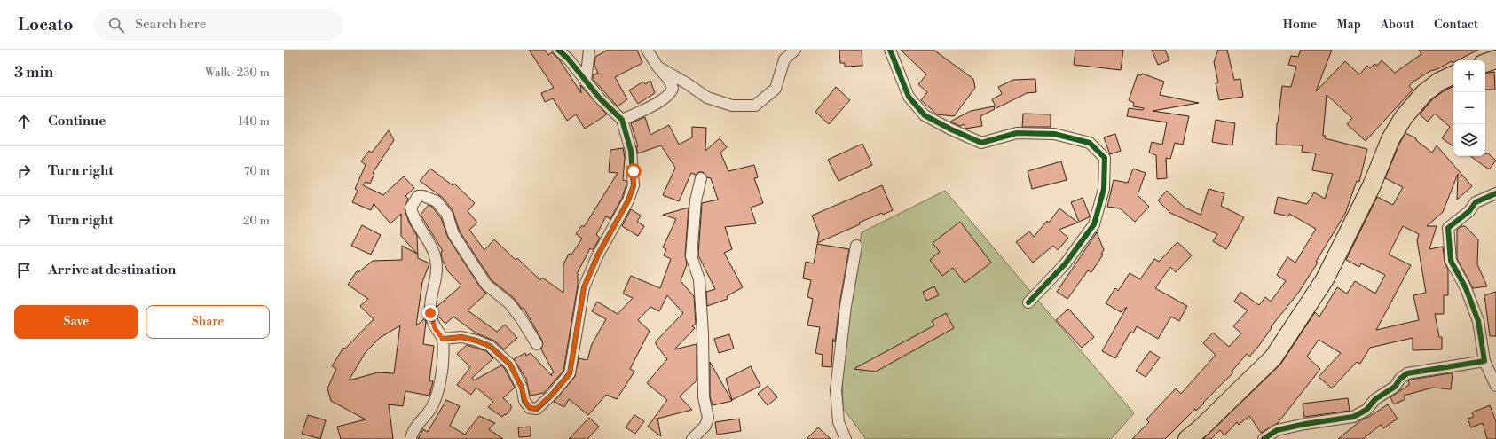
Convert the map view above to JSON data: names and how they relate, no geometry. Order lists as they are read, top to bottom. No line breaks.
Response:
{"page":{"header":"Locato","search":"Search here","nav":["Home","Map","About","Contact"],"heading":["3 min","Walk · 230 m"],"map_buttons":["+","−"],"list":[["Continue","140 m"],["Turn right","70 m"],["Turn right","20 m"],"Arrive at destination"],"buttons":["Save","Share"]}}
